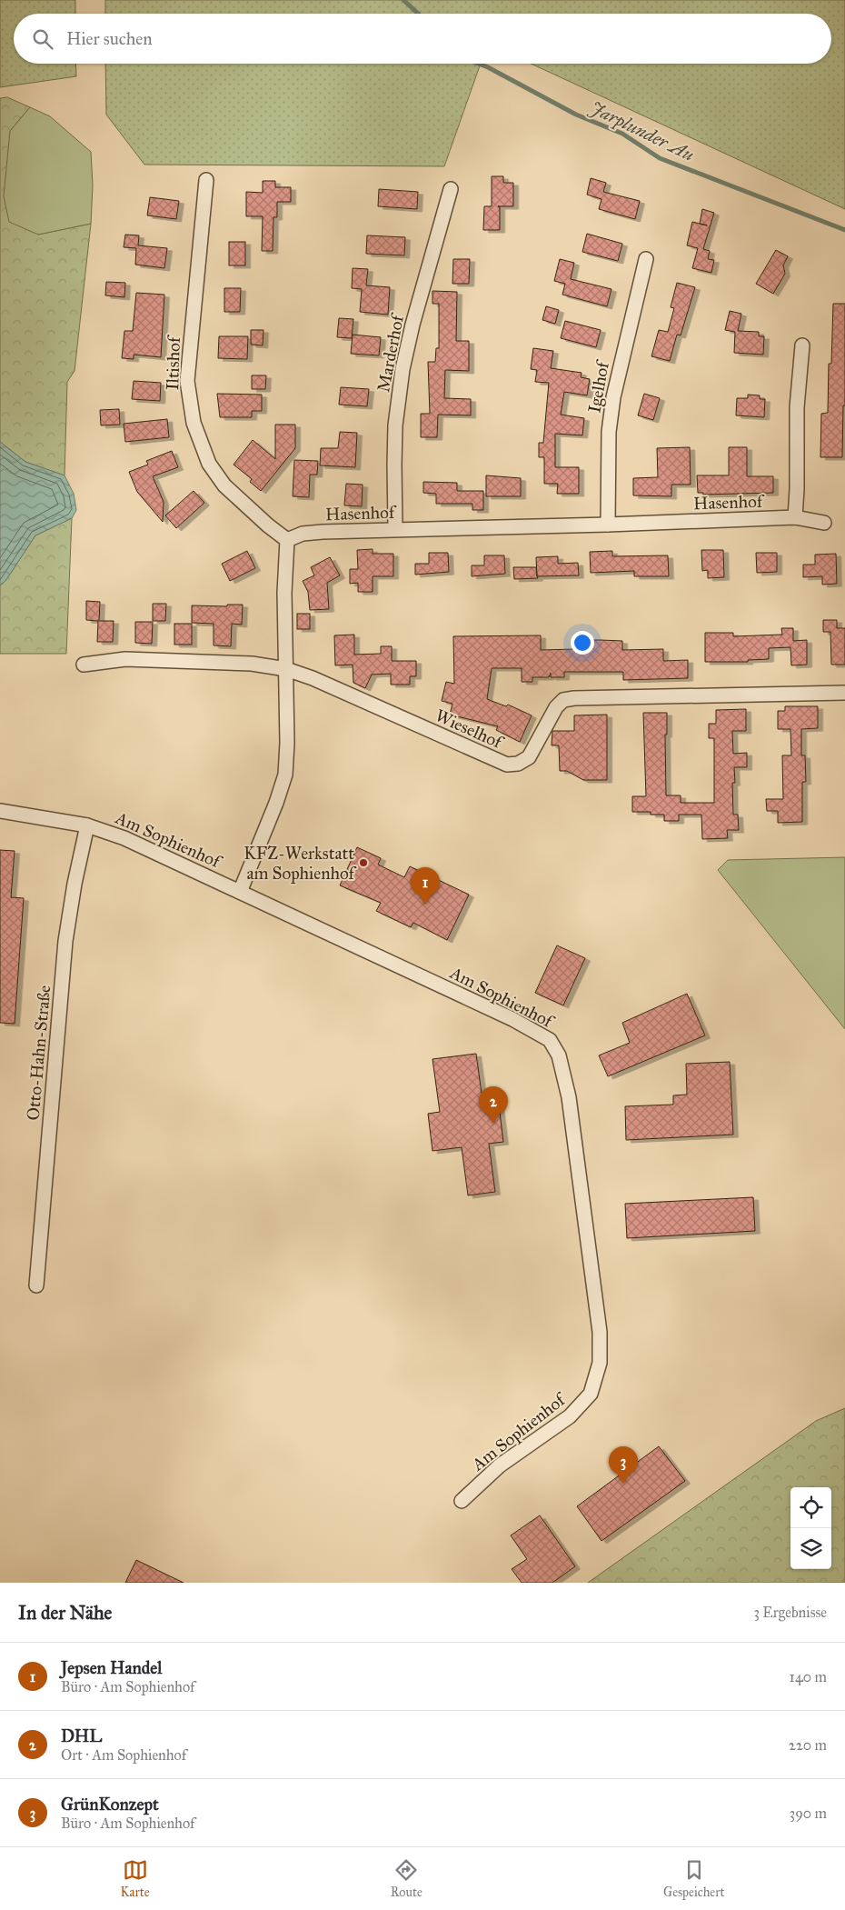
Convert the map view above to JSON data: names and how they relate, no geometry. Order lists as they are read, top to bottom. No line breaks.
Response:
{"streets":{"street":["Marderhof","Iltishof","Igelhof","Hasenhof","Wieselhof","Am Sophienhof","Otto-Hahn-Straße"]},"crossings":[["Marderhof","Hasenhof"],["Iltishof","Hasenhof"],["Igelhof","Hasenhof"],["Am Sophienhof","Otto-Hahn-Straße"]],"water":["Jarplunder Au"],"places":["KFZ-Werkstatt am Sophienhof"],"page":{"search":"Hier suchen","pins":["1","2","3"],"heading":["In der Nähe","3 Ergebnisse"],"list":[{"mark":"1","name":"Jepsen Handel","note":"Büro · Am Sophienhof","value":"140 m"},{"mark":"2","name":"DHL","note":"Ort · Am Sophienhof","value":"220 m"},{"mark":"3","name":"GrünKonzept","note":"Büro · Am Sophienhof","value":"390 m"}],"nav":["Karte","Route","Gespeichert"]}}
